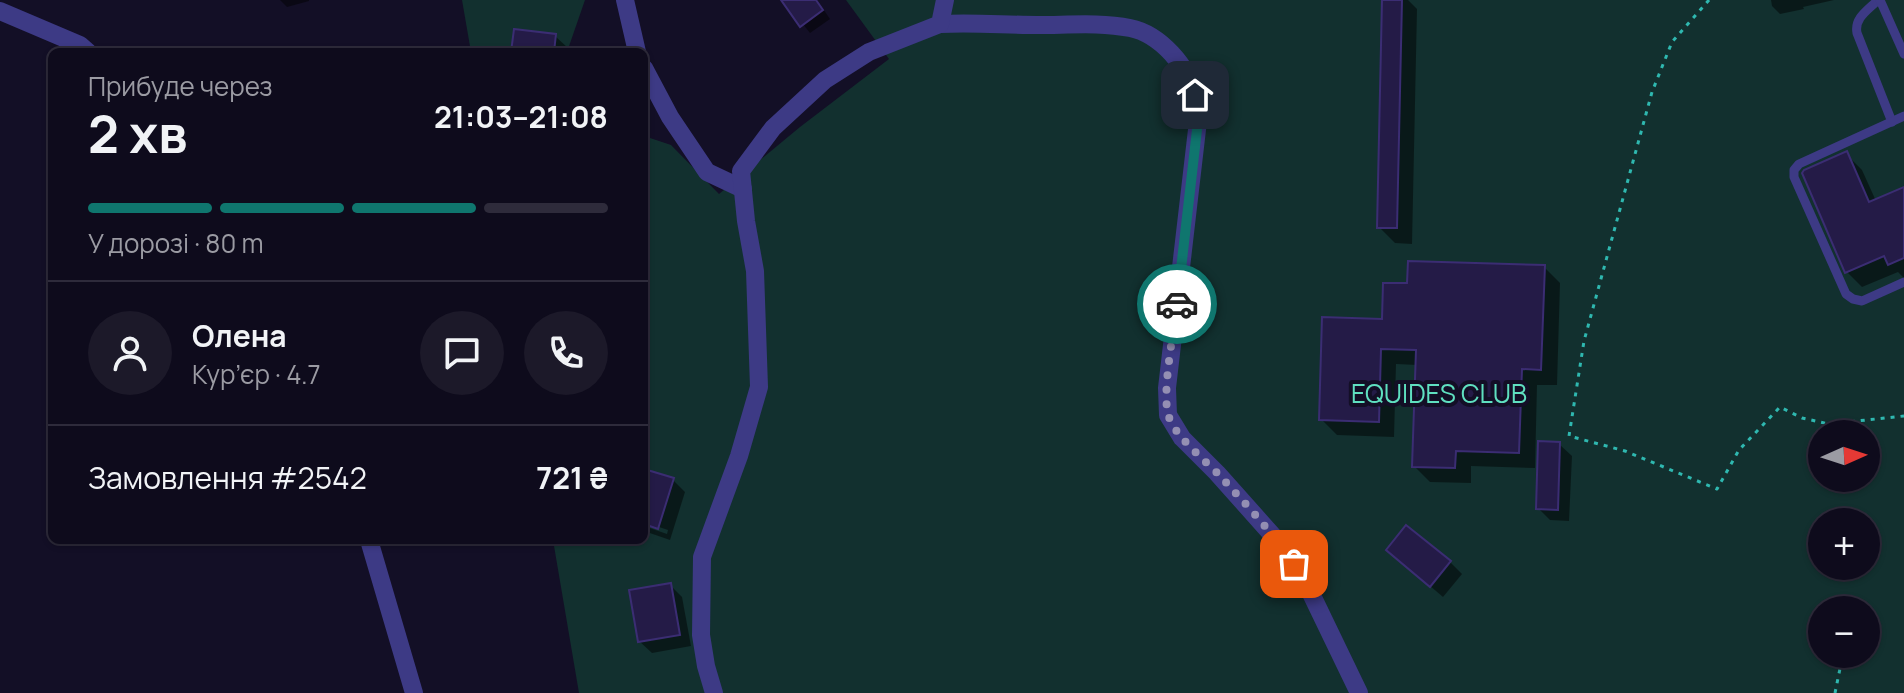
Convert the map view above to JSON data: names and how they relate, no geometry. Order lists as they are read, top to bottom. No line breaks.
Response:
{"parks":["EQUIDES CLUB"],"north":"right","page":{"heading":["2 хв","Прибуде через","21:03–21:08"],"panel":["Олена","Кур’єр · 4.7","Замовлення #2542","721 ₴"],"bar":"У дорозі · 80 m","map_buttons":["+","−"]}}
